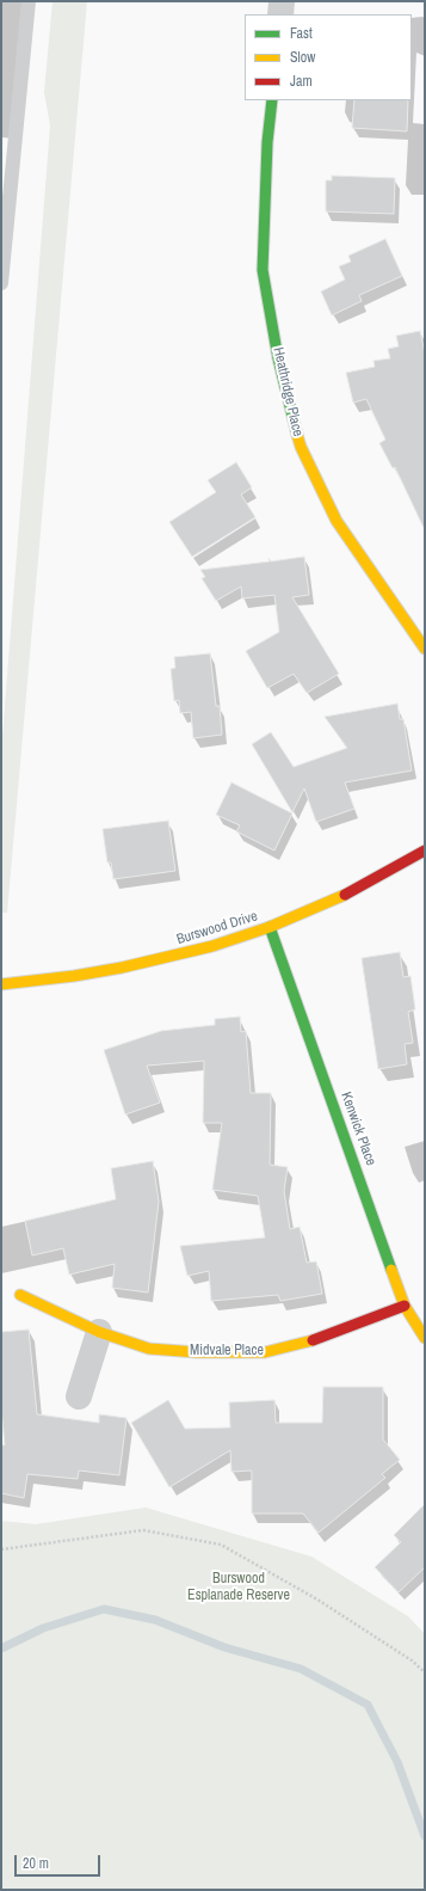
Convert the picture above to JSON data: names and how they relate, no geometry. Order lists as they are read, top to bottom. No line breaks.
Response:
{"streets":{"street":["Heathridge Place","Burswood Drive","Kenwick Place","Midvale Place"]},"crossings":[["Burswood Drive","Kenwick Place"],["Kenwick Place","Midvale Place"]],"parks":["Burswood Esplanade Reserve"],"legend":["Fast","Slow","Jam"],"scale_bar":"20 m"}
